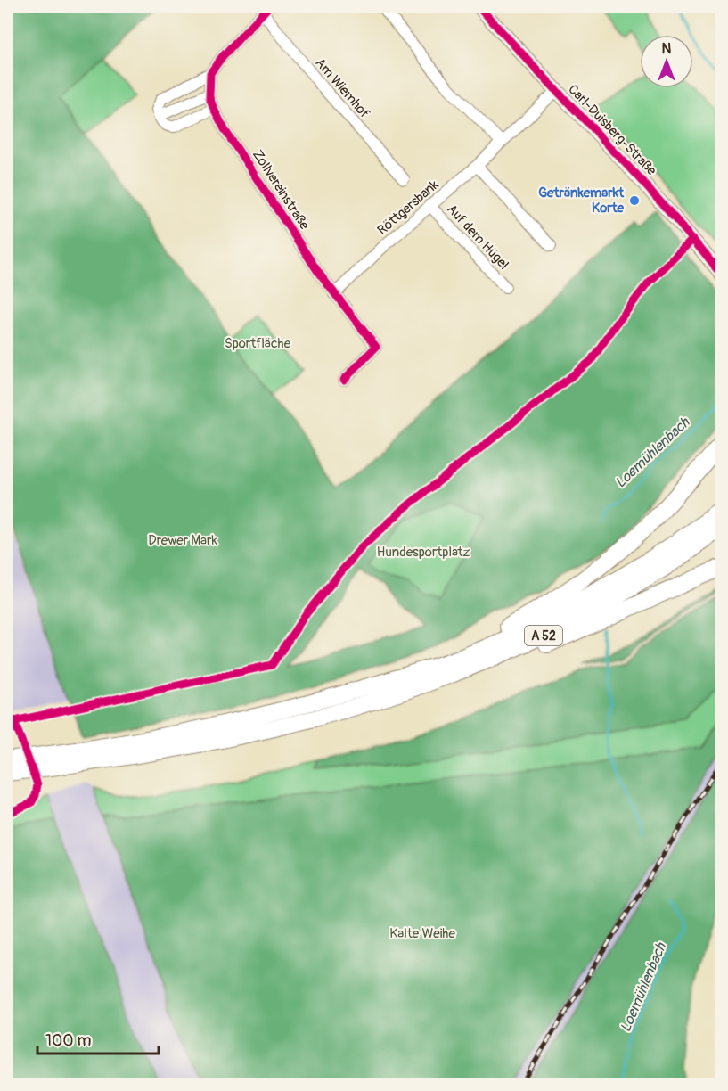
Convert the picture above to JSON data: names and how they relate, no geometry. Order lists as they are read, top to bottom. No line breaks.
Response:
{"streets":{"highway":["A 52"],"main road":["Carl-Duisberg-Straße"],"street":["Am Wiemhof","Zollvereinstraße","Röttgersbank","Auf dem Hügel"]},"crossings":[["Carl-Duisberg-Straße","Röttgersbank"],["Zollvereinstraße","Röttgersbank"],["Röttgersbank","Auf dem Hügel"]],"water":["Loemühlenbach"],"parks":["Sportfläche","Drewer Mark","Hundesportplatz","Kalte Weihe"],"places":["Getränkemarkt Korte"],"scale_bar":"100 m","north":"top"}
